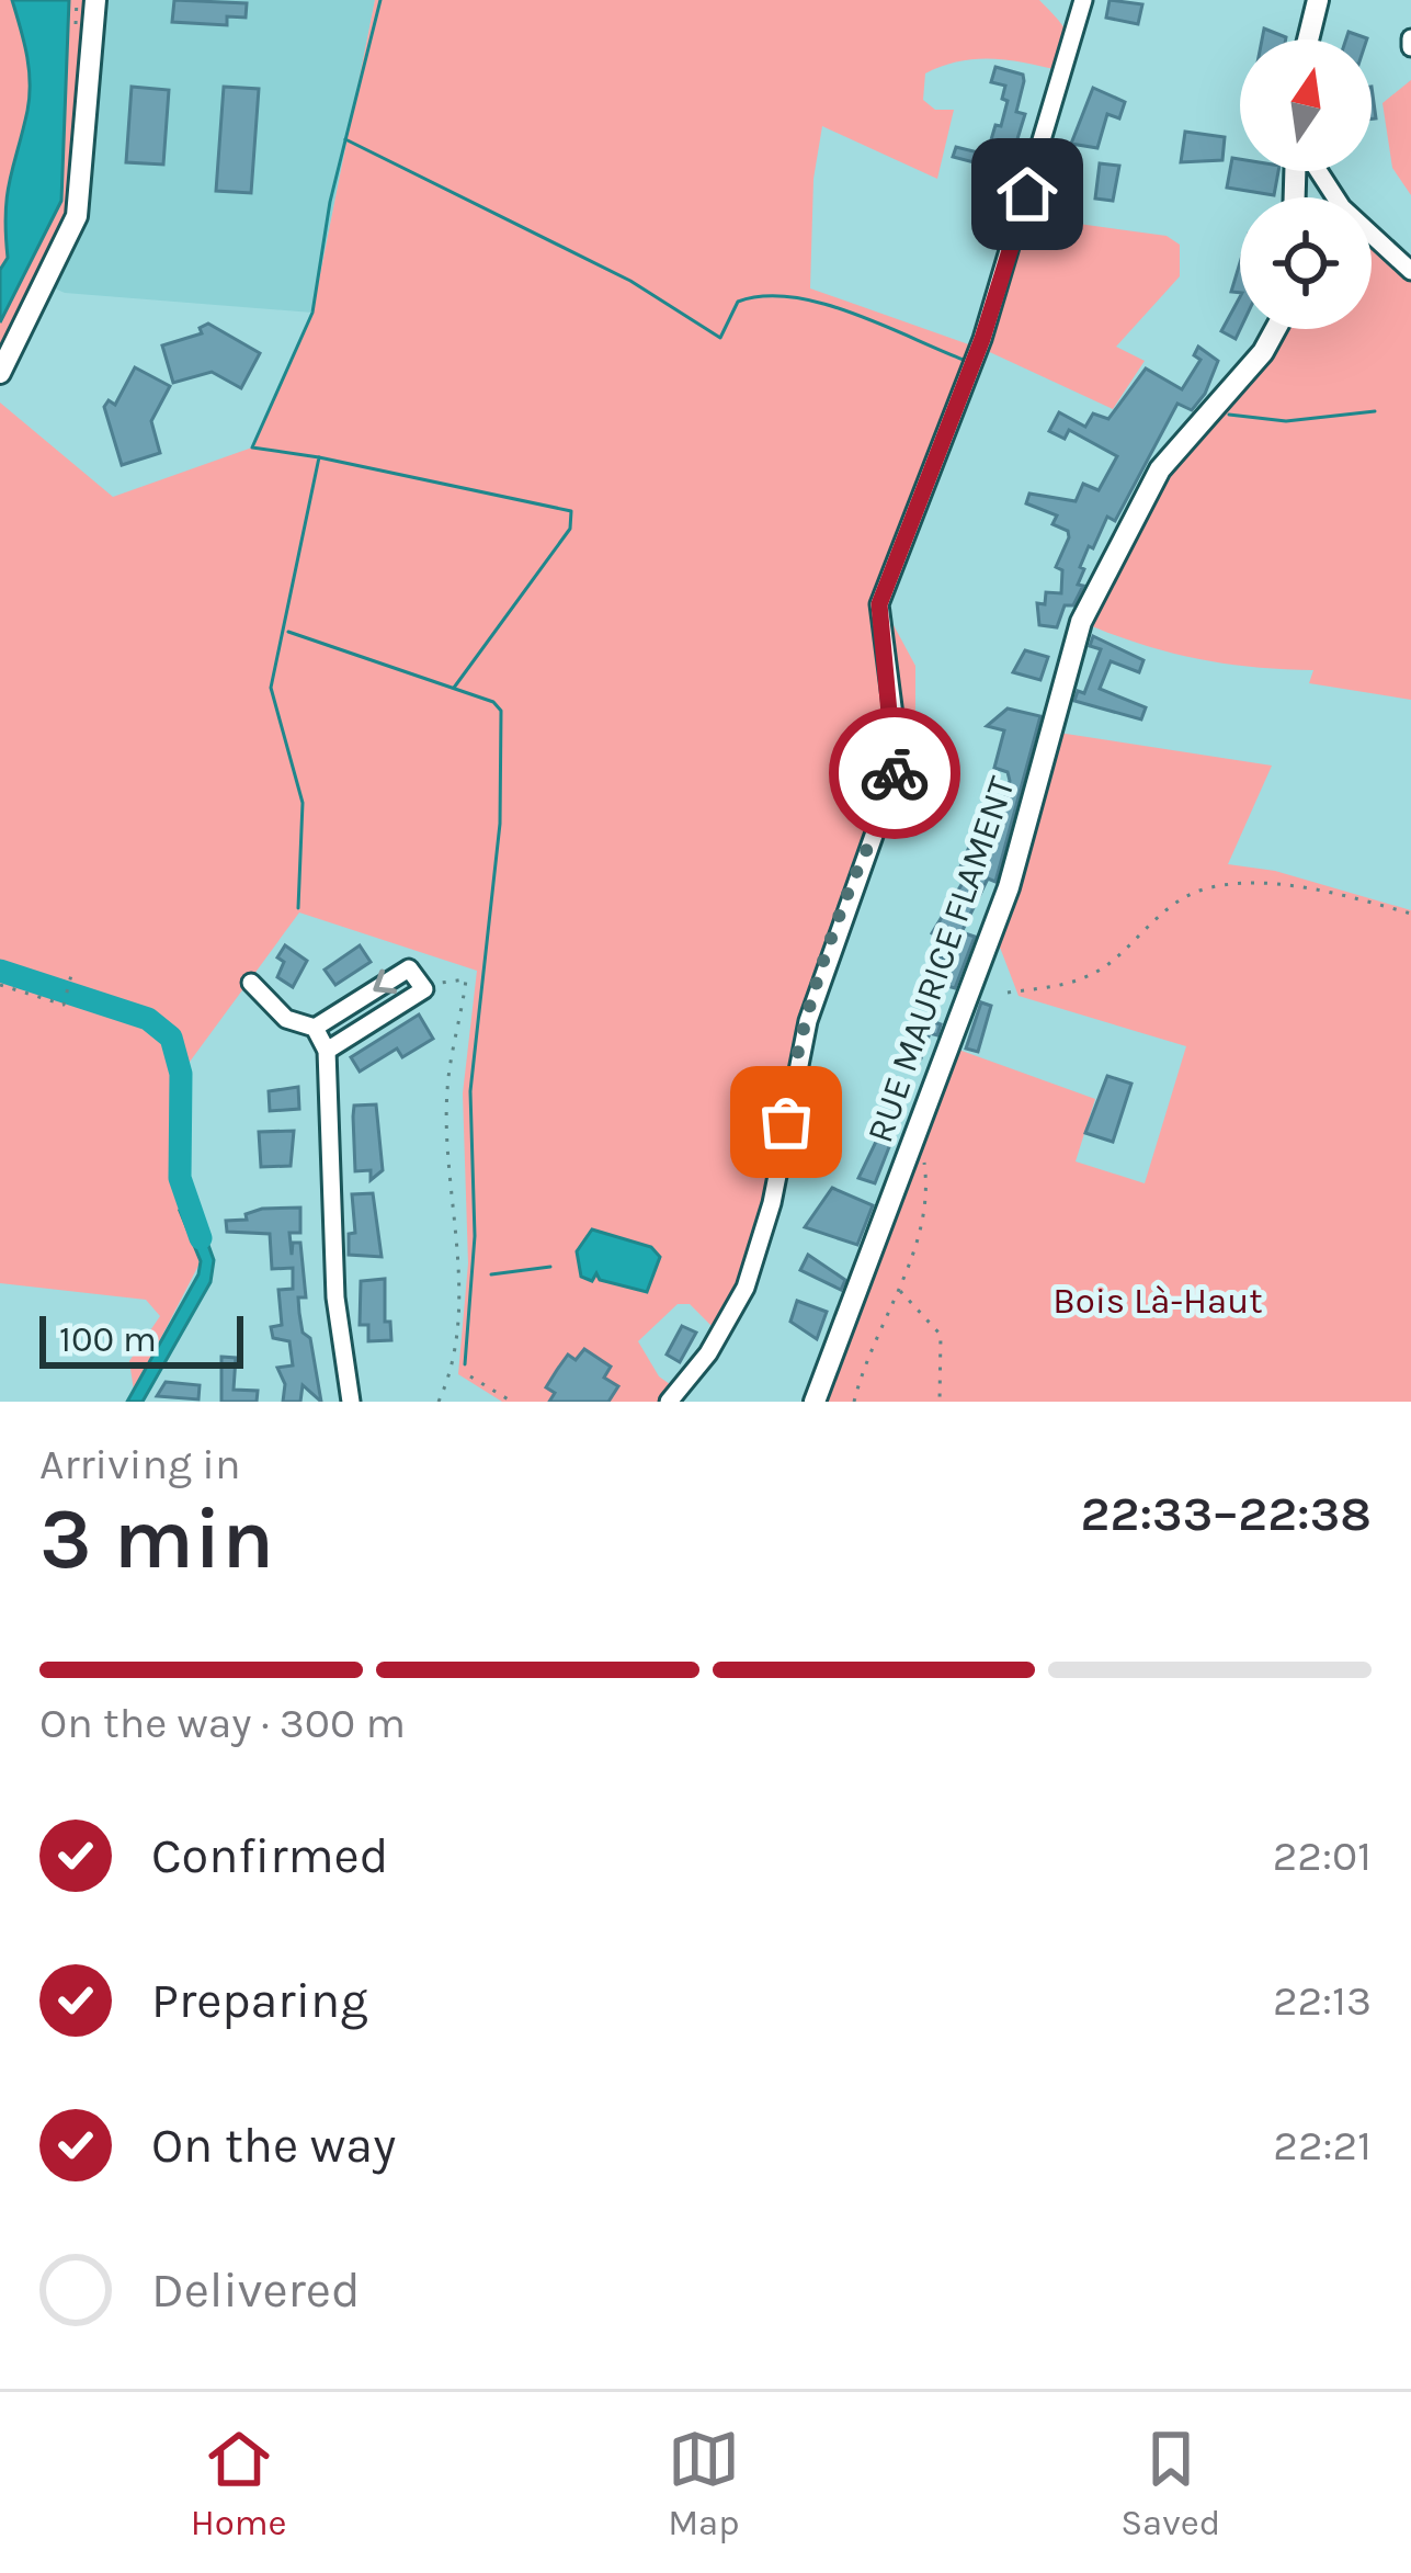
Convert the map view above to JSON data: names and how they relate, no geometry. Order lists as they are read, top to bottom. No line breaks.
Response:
{"streets":{"street":["RUE MAURICE FLAMENT"]},"parks":["Bois Là-Haut"],"scale_bar":"100 m","north":"top","page":{"scale":"100 m","heading":["3 min","Arriving in","22:33–22:38"],"bar":"On the way · 300 m","list":[["Confirmed","22:01"],["Preparing","22:13"],["On the way","22:21"],"Delivered"],"tabs":["Home","Map","Saved"]}}
